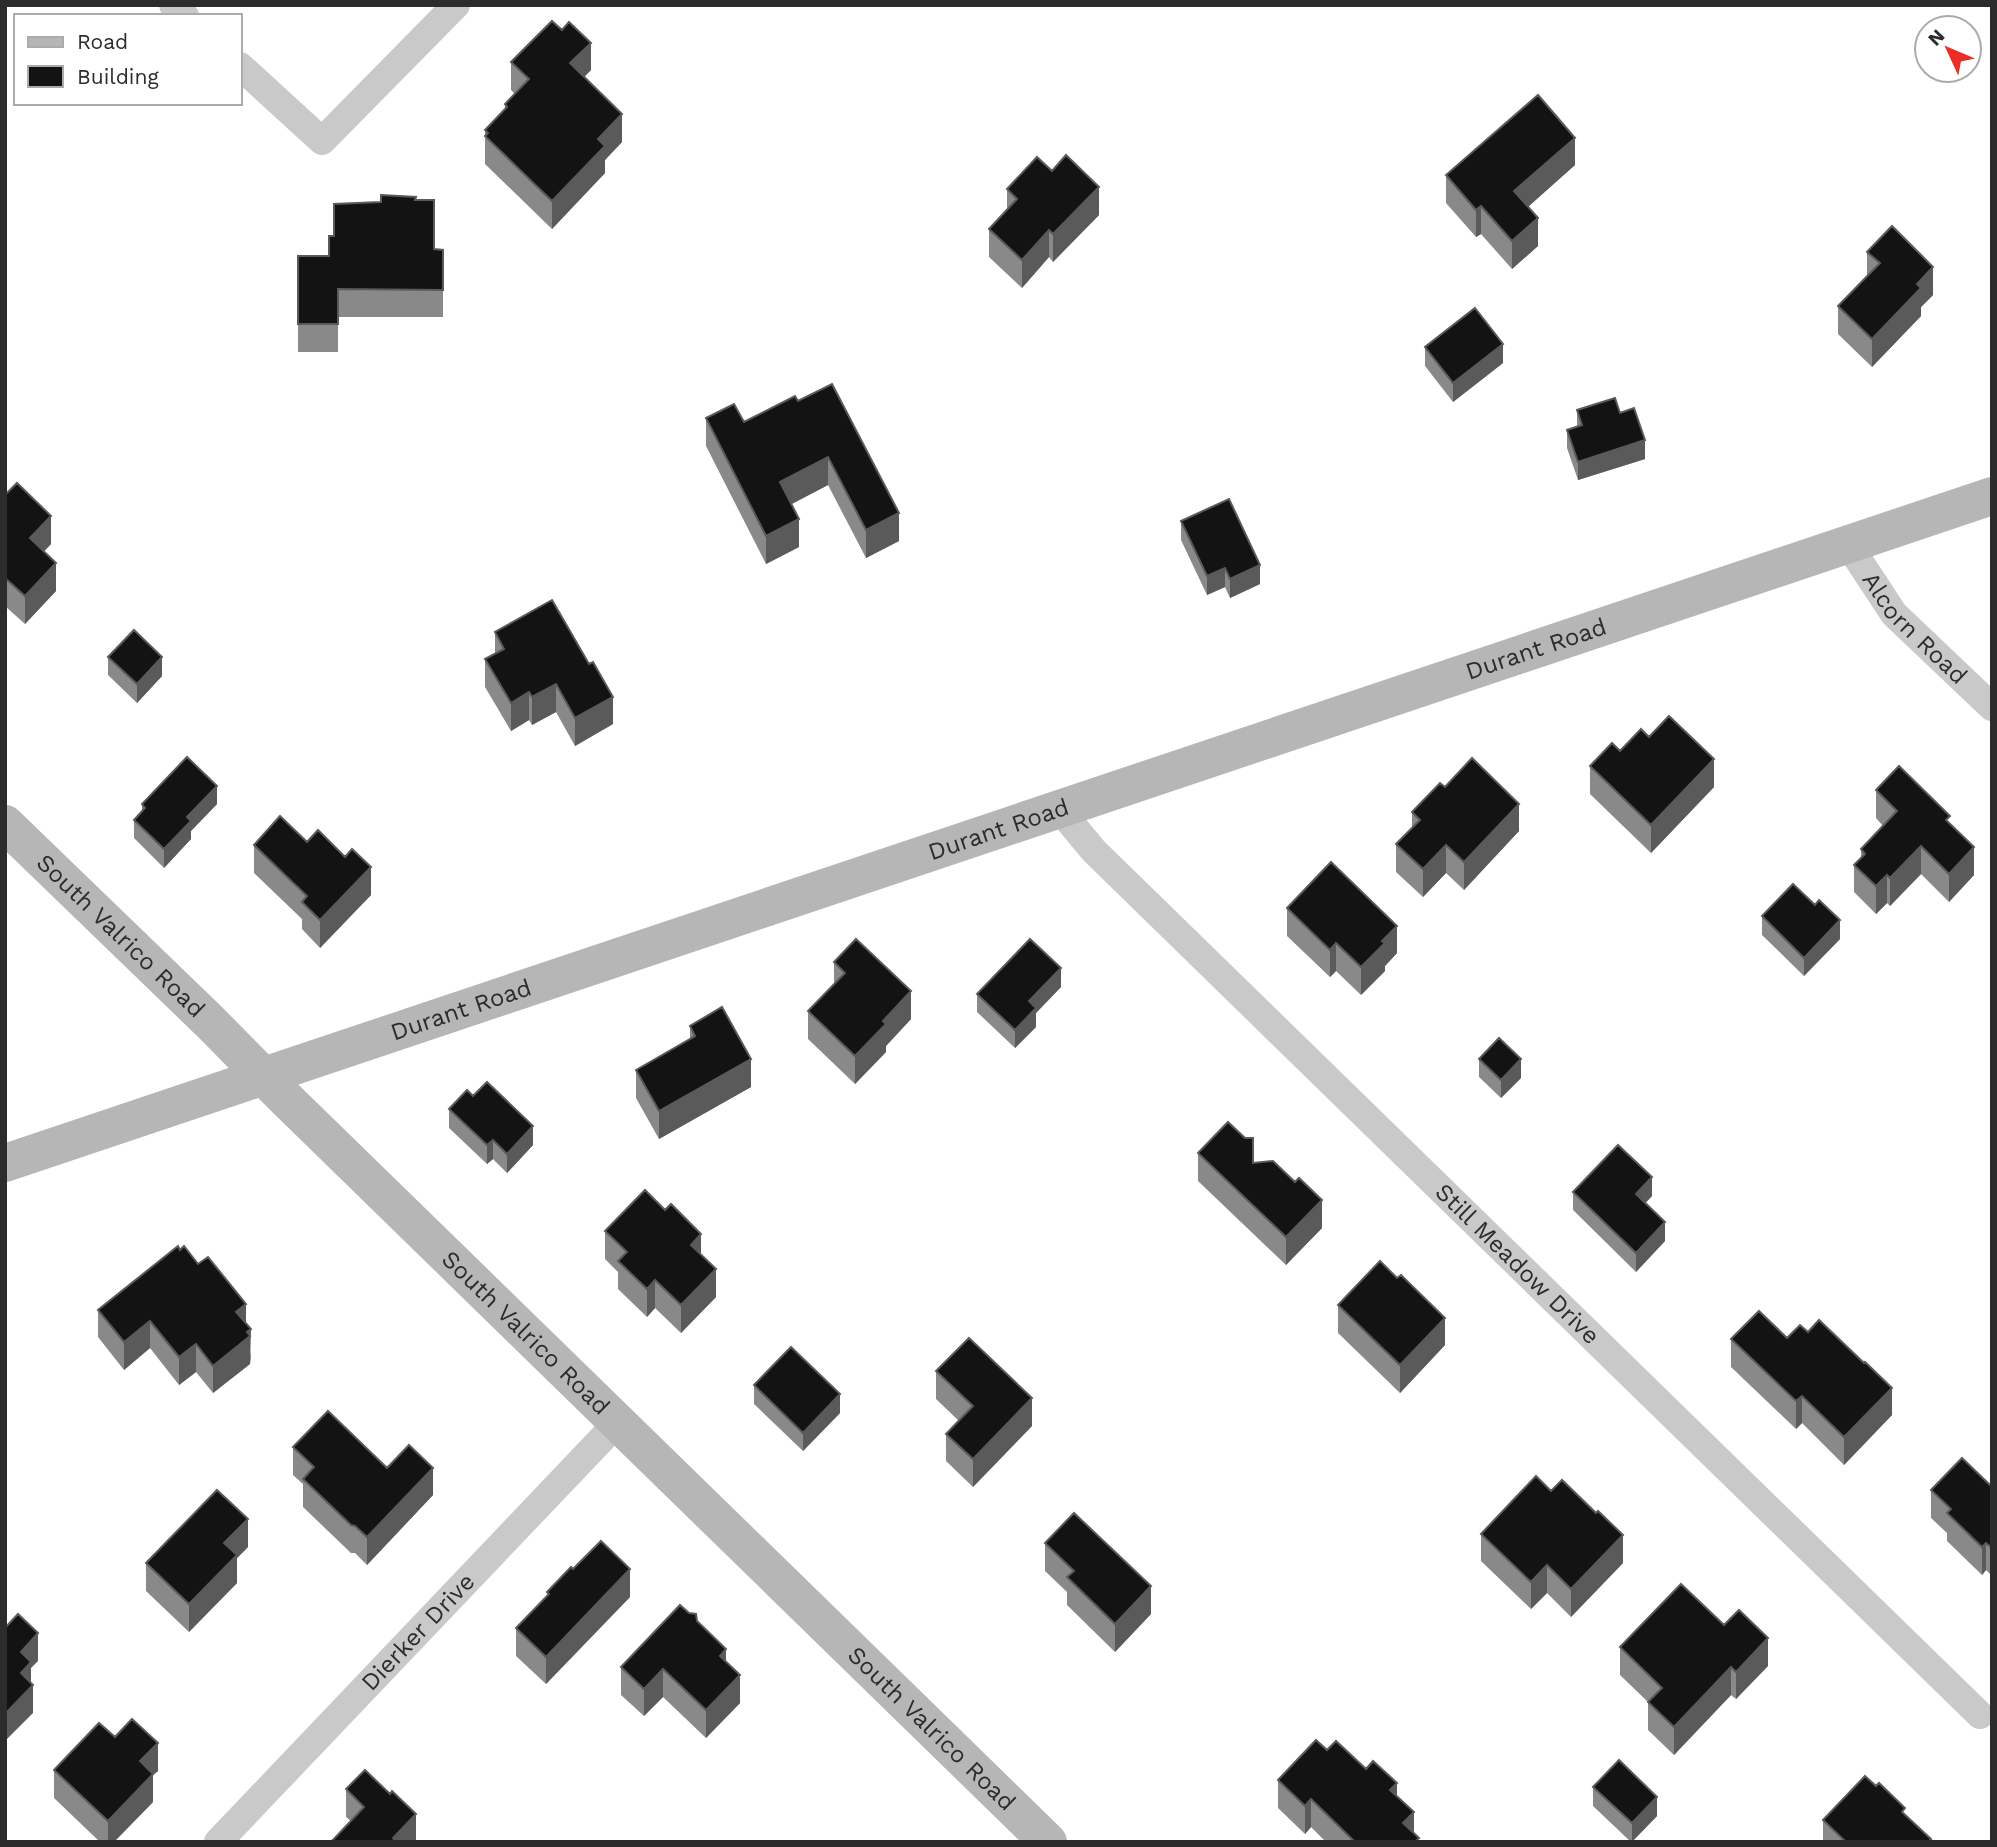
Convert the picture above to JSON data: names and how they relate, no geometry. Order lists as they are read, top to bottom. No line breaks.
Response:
{"streets":{"street":["Alcorn Road","Durant Road","South Valrico Road","Still Meadow Drive","Dierker Drive"]},"crossings":[["Alcorn Road","Durant Road"],["Durant Road","South Valrico Road"],["Durant Road","Still Meadow Drive"],["South Valrico Road","Dierker Drive"]],"legend":["Road","Building"],"north":"top left"}
